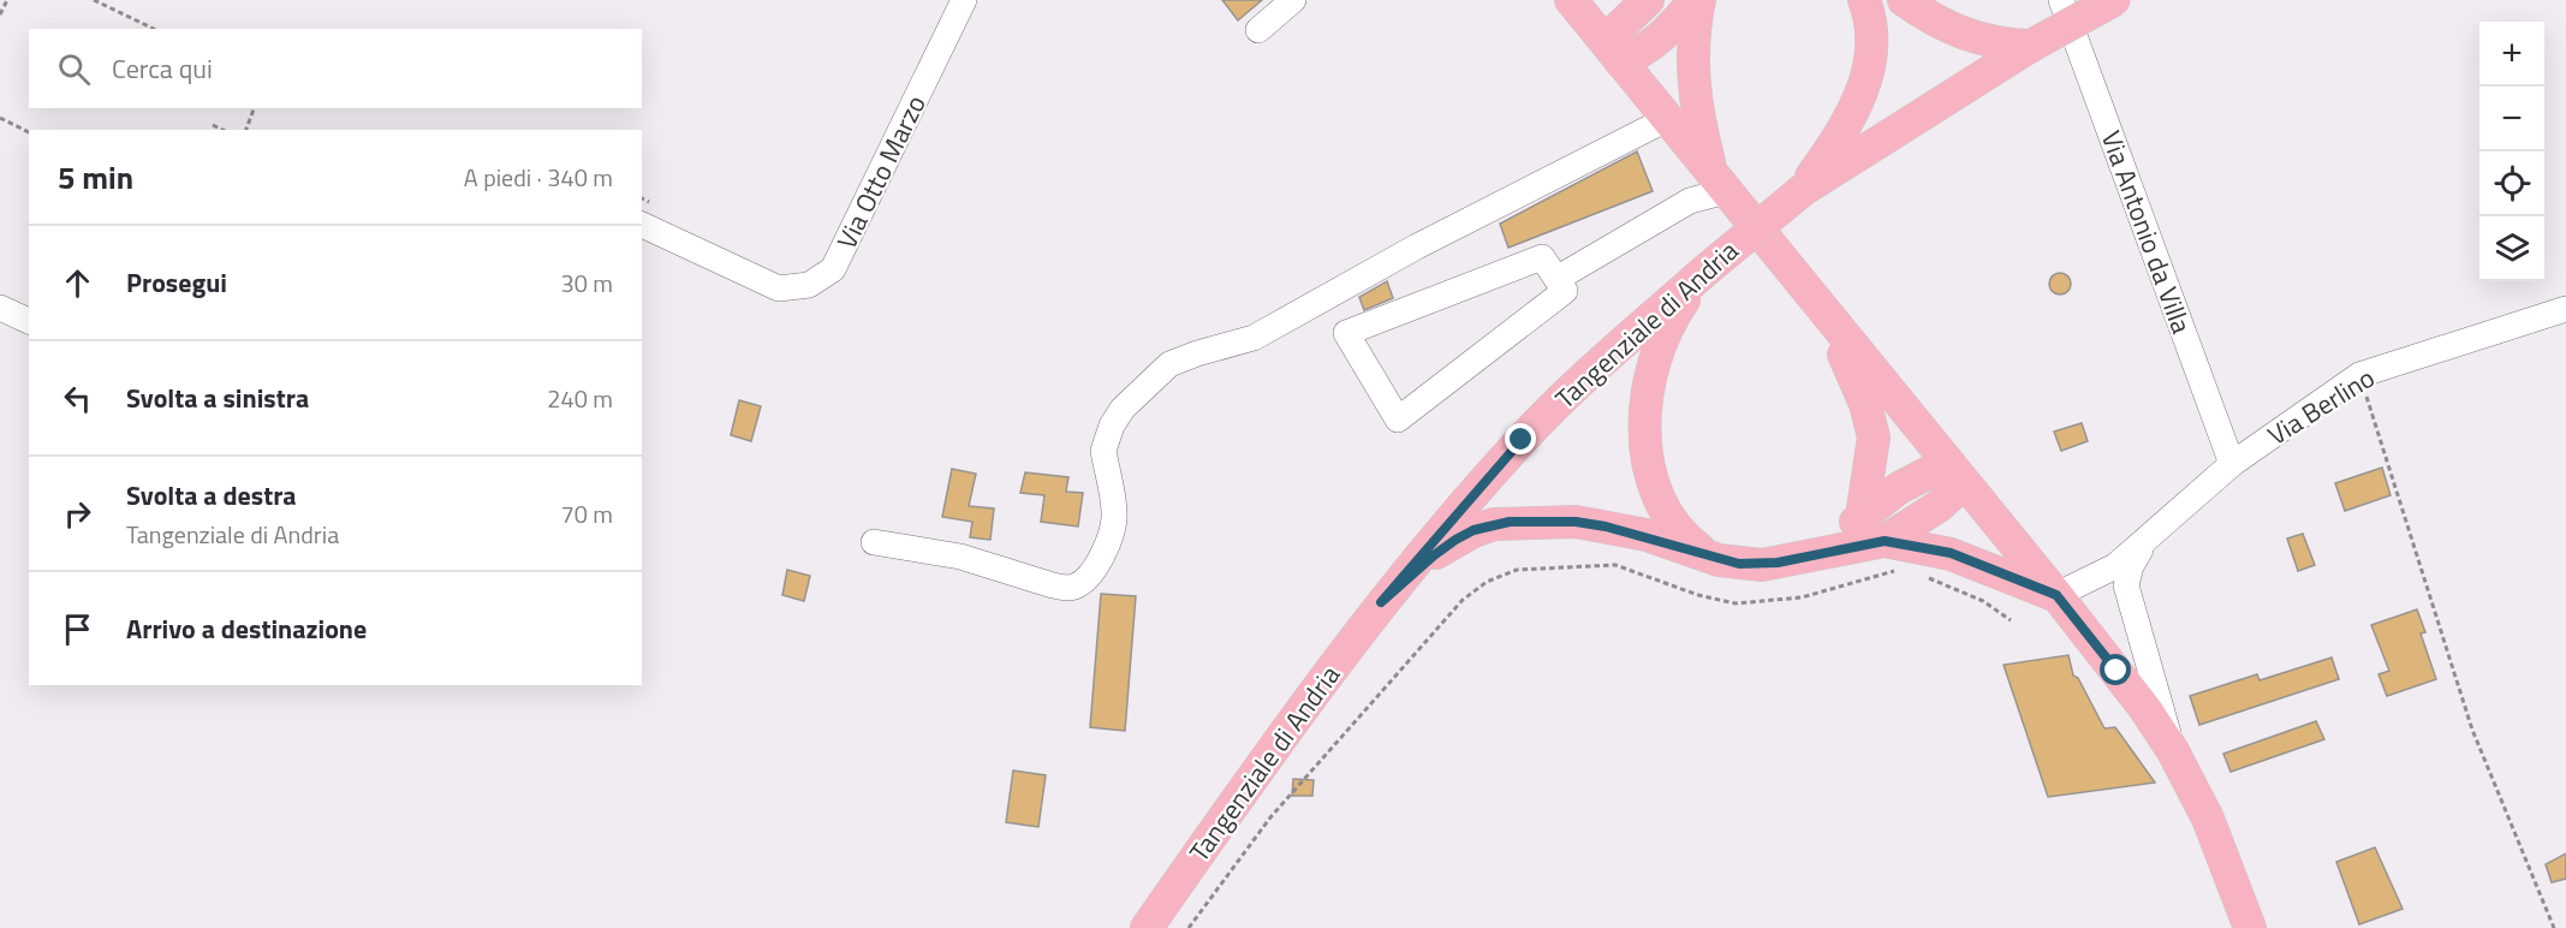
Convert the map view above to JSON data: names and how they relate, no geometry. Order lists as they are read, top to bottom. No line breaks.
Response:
{"streets":{"main road":["Tangenziale di Andria"],"street":["Via Otto Marzo","Via Antonio da Villa","Via Berlino"]},"crossings":[["Via Antonio da Villa","Via Berlino"]],"page":{"map_buttons":["+","−"],"search":"Cerca qui","heading":["5 min","A piedi · 340 m"],"list":[["Prosegui","30 m"],["Svolta a sinistra","240 m"],["Svolta a destra","Tangenziale di Andria","70 m"],"Arrivo a destinazione"]}}
